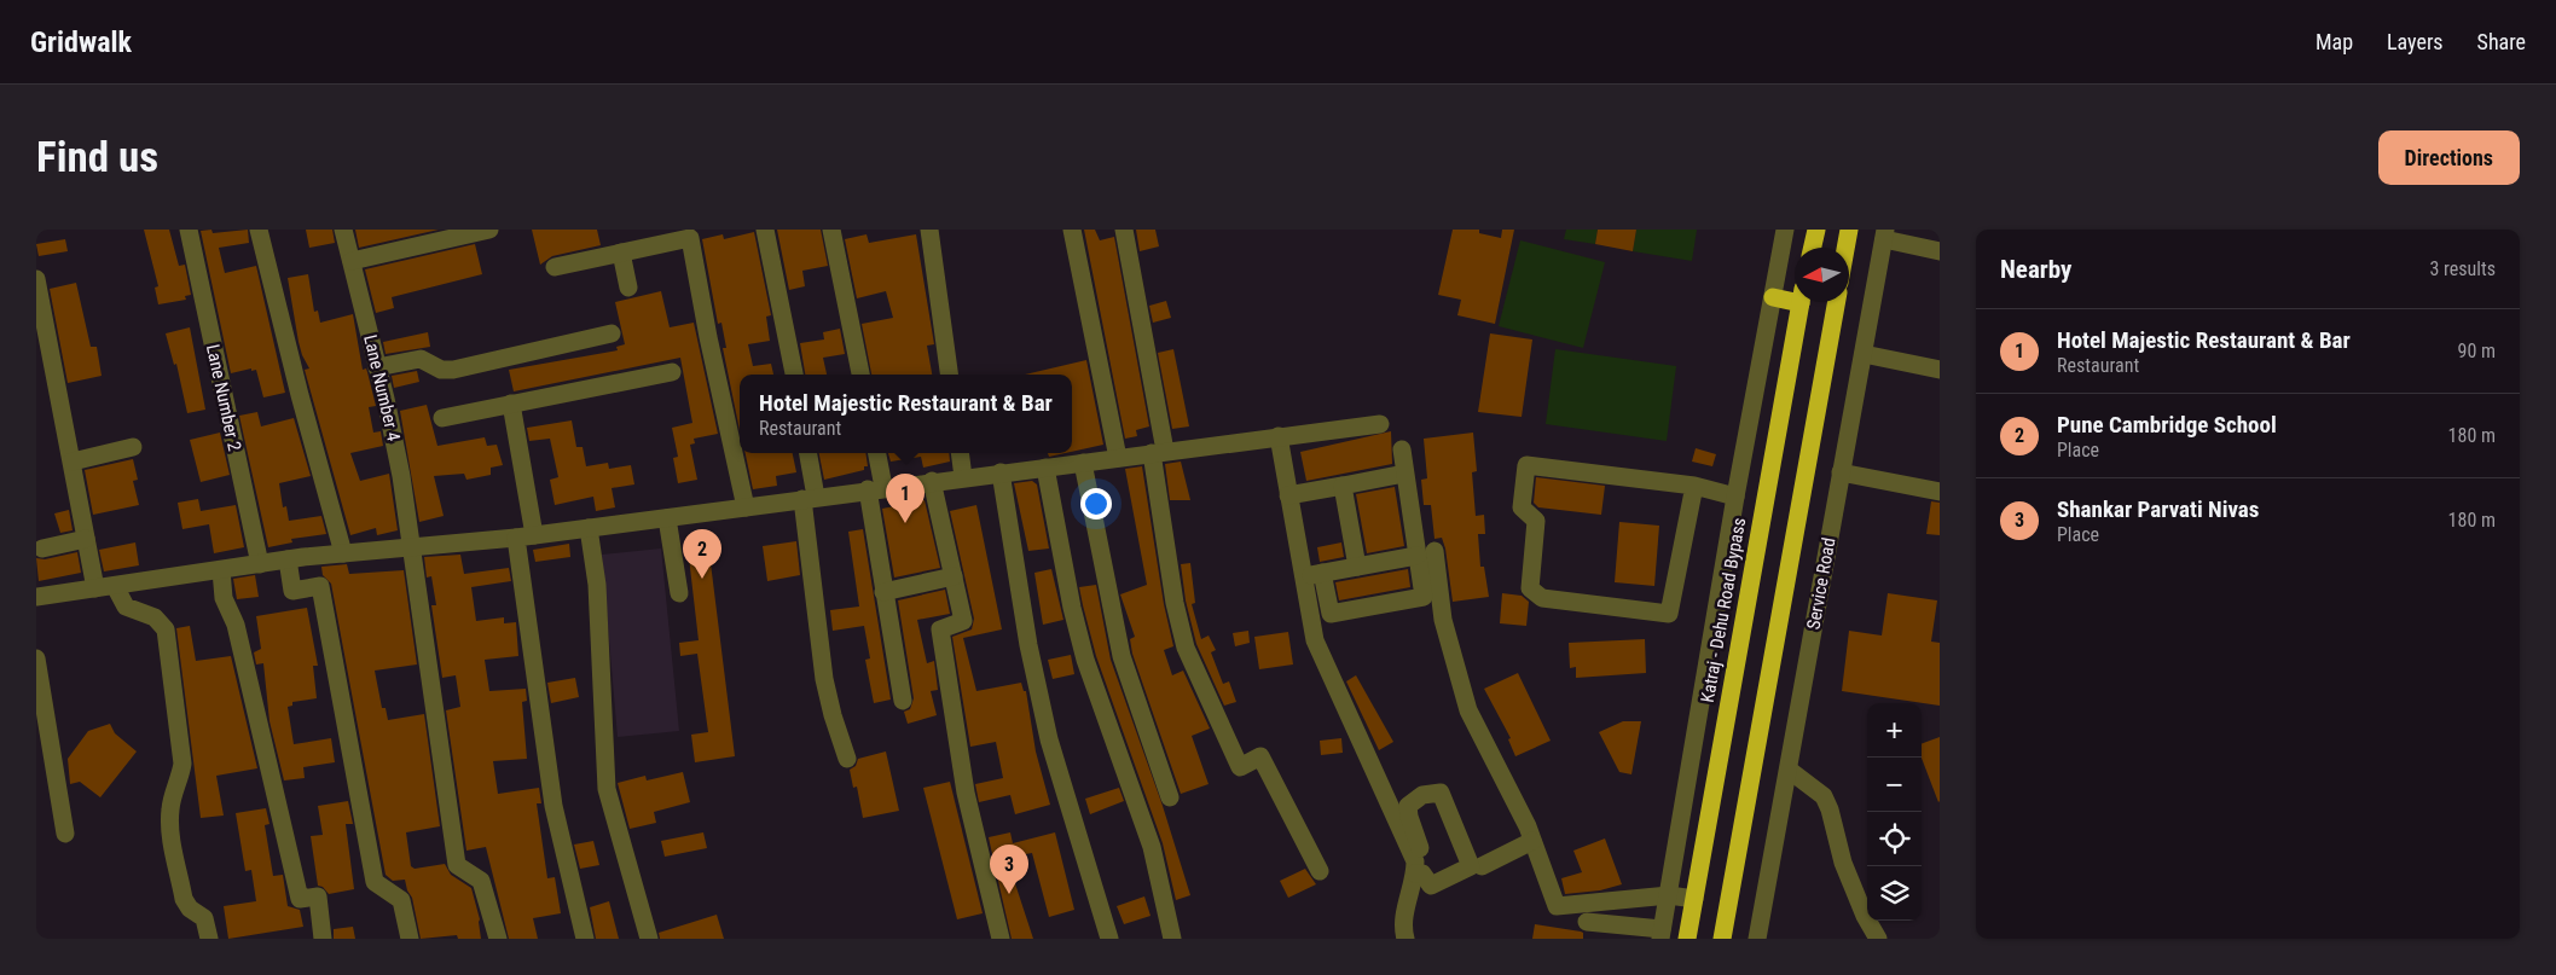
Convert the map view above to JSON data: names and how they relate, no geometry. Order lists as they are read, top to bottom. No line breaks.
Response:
{"streets":{"highway":["Katraj - Dehu Road Bypass"],"street":["Lane Number 4","Lane Number 2","Service Road"]},"north":"left","page":{"header":"Gridwalk","nav":["Map","Layers","Share"],"buttons":"Directions","title":"Find us","heading":["Nearby","3 results"],"list":[{"mark":"1","name":"Hotel Majestic Restaurant & Bar","note":"Restaurant","value":"90 m"},{"mark":"2","name":"Pune Cambridge School","note":"Place","value":"180 m"},{"mark":"3","name":"Shankar Parvati Nivas","note":"Place","value":"180 m"}],"popup":["Hotel Majestic Restaurant & Bar","Restaurant"],"pins":["1","2","3"],"map_buttons":["+","−"]}}
